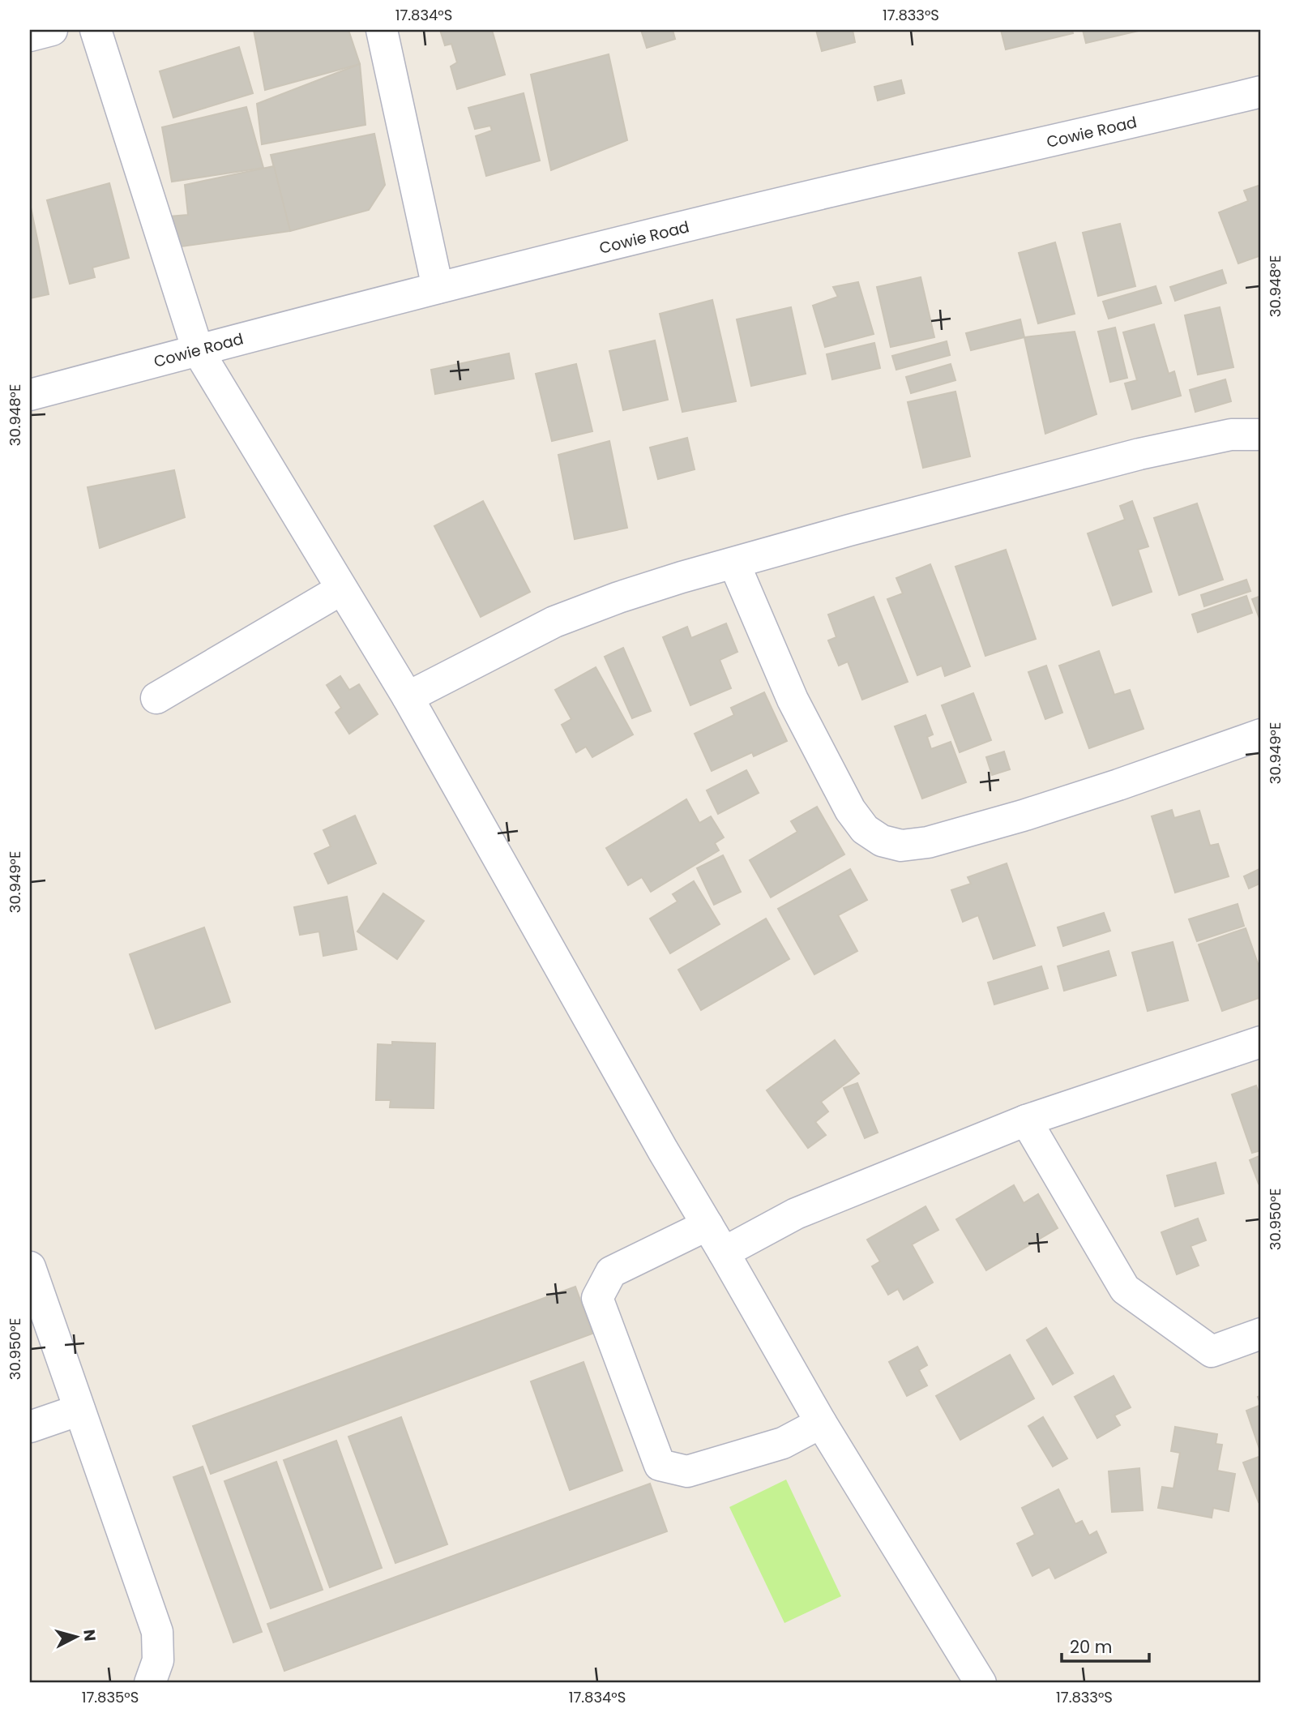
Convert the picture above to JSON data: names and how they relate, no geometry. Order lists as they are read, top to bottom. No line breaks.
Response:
{"streets":{"street":["Cowie Road"]},"scale_bar":"20 m","north":"right","coordinates":["17.834°S","17.833°S","30.948°E","30.949°E","30.950°E","17.835°S"]}
